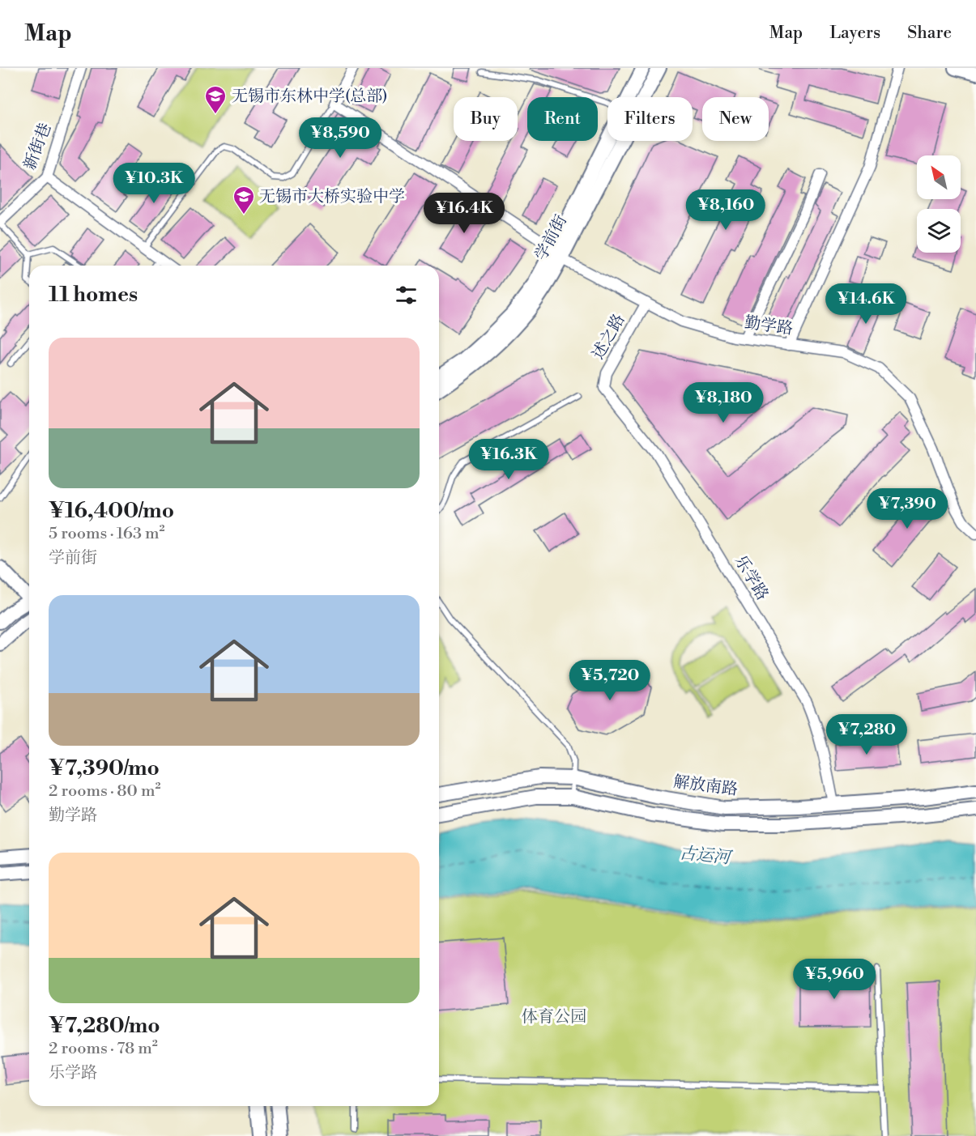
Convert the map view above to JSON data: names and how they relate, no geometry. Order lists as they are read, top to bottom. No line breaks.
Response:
{"streets":{"main road":["学前街","解放南路"],"street":["新街巷","勤学路","述之路","乐学路"]},"crossings":[["学前街","勤学路"],["勤学路","述之路"],["述之路","乐学路"],["乐学路","解放南路"]],"water":["古运河"],"parks":["体育公园"],"places":{"school or university":["无锡市东林中学(总部)","无锡市大桥实验中学"]},"north":"top left","page":{"header":"Map","nav":["Map","Layers","Share"],"chip":["Buy","Rent","Filters","New"],"price":["¥8,590","¥10.3K","¥8,160","¥16.4K","¥14.6K","¥8,180","¥16.3K","¥7,390","¥5,720","¥7,280","¥5,960"],"heading":"11 homes","list":[{"name":"¥16,400/mo","note":"5 rooms · 163 m² · 学前街"},{"name":"¥7,390/mo","note":"2 rooms · 80 m² · 勤学路"},{"name":"¥7,280/mo","note":"2 rooms · 78 m² · 乐学路"}]}}
